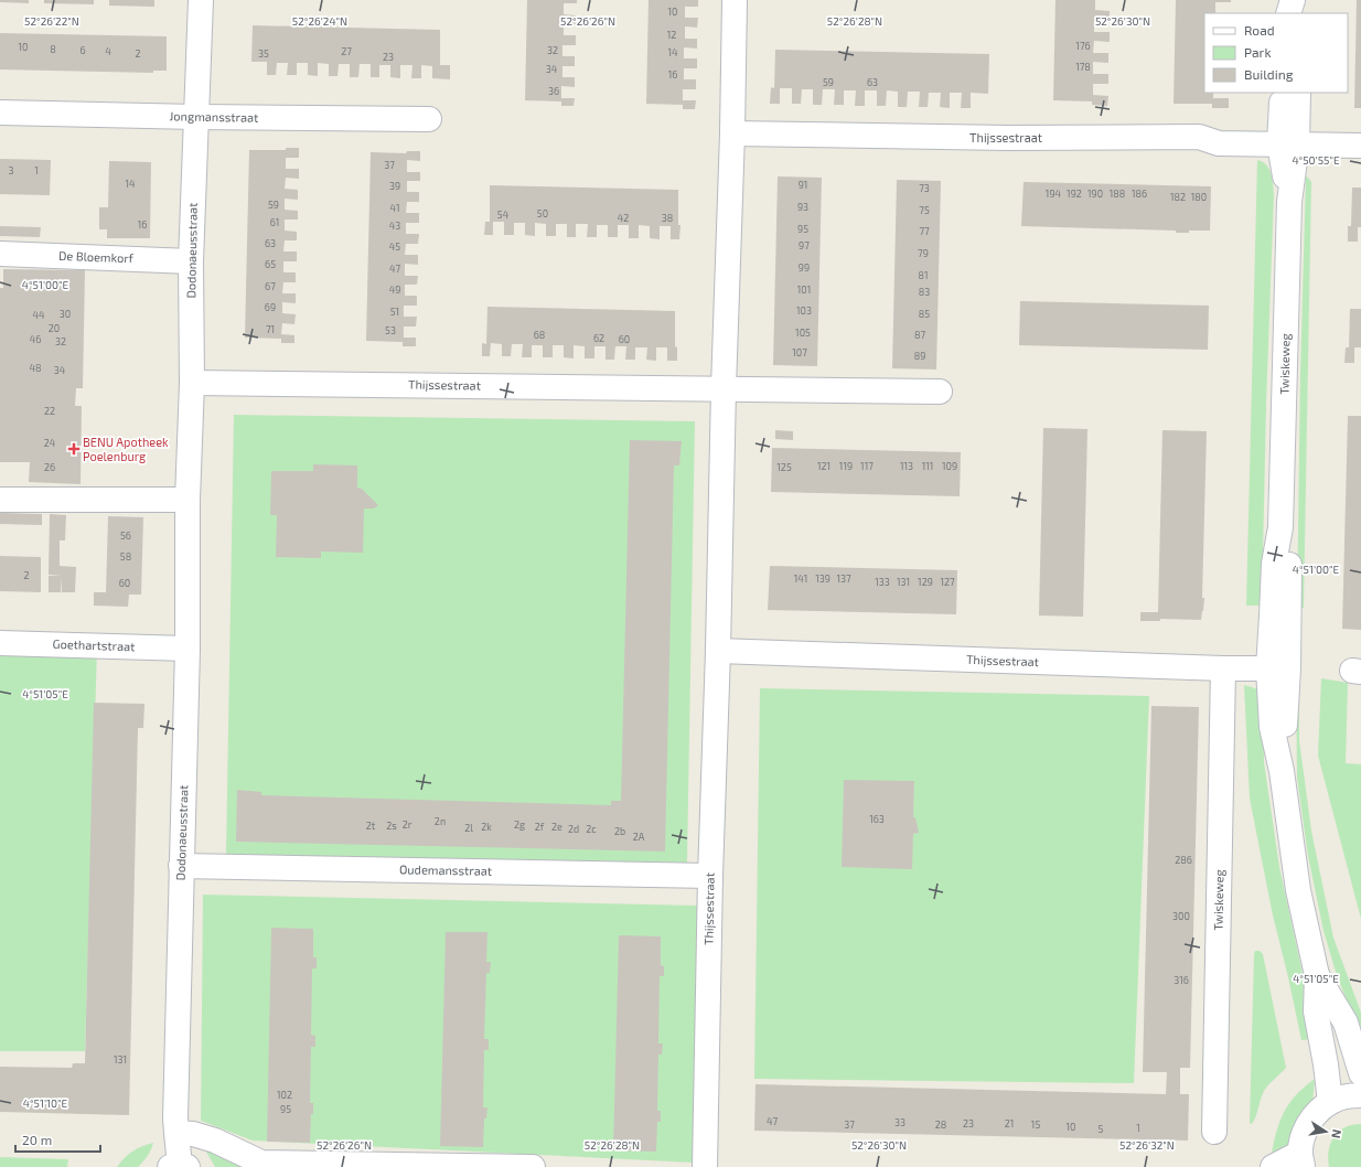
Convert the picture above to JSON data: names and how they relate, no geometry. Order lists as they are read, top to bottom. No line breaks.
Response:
{"streets":{"street":["Jongmansstraat","Thijssestraat","Dodonaeusstraat","De Bloemkorf","Twiskeweg","Goethartstraat","Oudemansstraat"]},"crossings":[["Jongmansstraat","Dodonaeusstraat"],["Thijssestraat","Dodonaeusstraat"],["Thijssestraat","Twiskeweg"],["Thijssestraat","Oudemansstraat"],["Dodonaeusstraat","De Bloemkorf"],["Dodonaeusstraat","Goethartstraat"],["Dodonaeusstraat","Oudemansstraat"]],"places":{"health":["BENU Apotheek Poelenburg"]},"house_numbers":["10","12","176","10","8","6","32","4","27","14","2","35","23","178","34","16","59","63","36","37","3","1","14","91","39","73","194","192","190","188","186","182","180","59","93","41","75","50","54","42","38","61","16","43","95","77","63","97","45","79","65","99","47","81","67","49","101","83","69","103","51","30","85","44","20","71","53","105","68","87","62","46","60","32","107","89","48","34","22","24","121","119","117","113","111","109","26","125","56","58","2","141","139","137","133","131","129","127","60","163","2n","2r","2g","2t","2s","2k","2f","2e","2l","2d","2c","2b","2A","286","300","316","131","102","95","47","33","23","21","37","28","15","10","1","5"],"legend":["Road","Park","Building"],"scale_bar":"20 m","north":"right","coordinates":["52°26'22\"N","52°26'24\"N","52°26'26\"N","52°26'28\"N","52°26'30\"N","4°50'55\"E","4°51'00\"E","4°51'05\"E","4°51'10\"E","52°26'32\"N"]}
